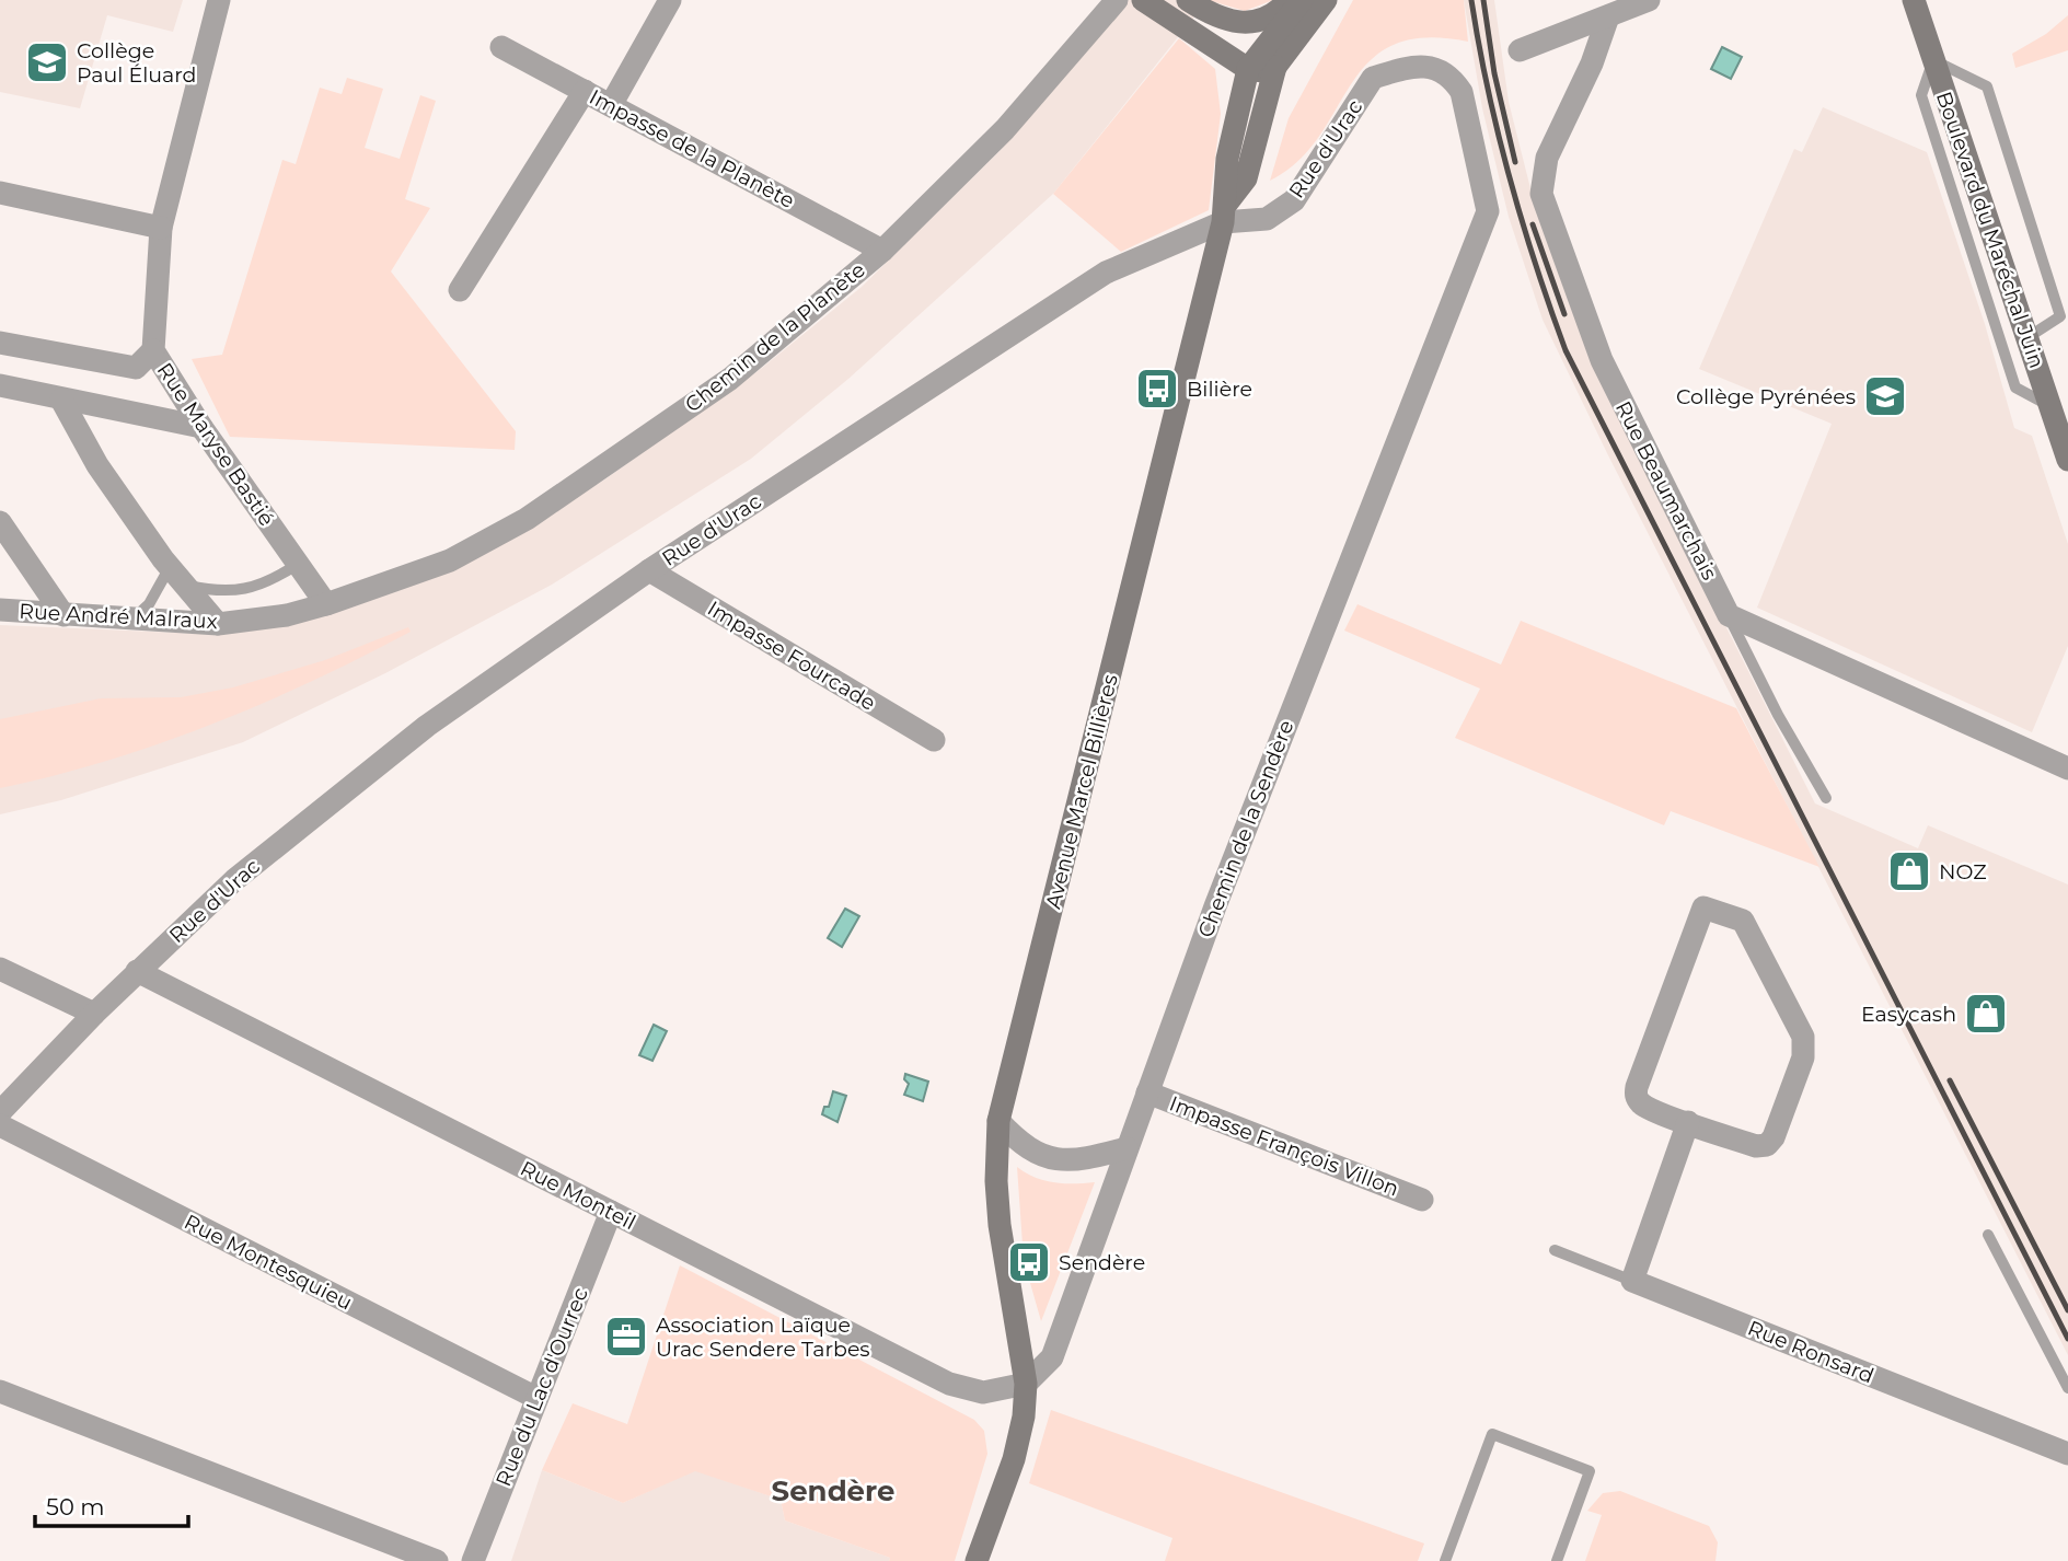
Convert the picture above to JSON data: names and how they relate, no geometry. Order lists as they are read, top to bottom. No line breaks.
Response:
{"streets":{"street":["Impasse de la Planète","Rue d'Urac","Boulevard du Maréchal Juin","Chemin de la Planète","Rue Maryse Bastié","Rue Beaumarchais","Rue André Malraux","Impasse Fourcade","Avenue Marcel Billières","Chemin de la Sendère","Impasse François Villon","Rue Monteil","Rue Montesquieu","Rue Ronsard","Rue du Lac d'Ourrec"]},"crossings":[["Impasse de la Planète","Chemin de la Planète"],["Rue d'Urac","Impasse Fourcade"],["Rue d'Urac","Avenue Marcel Billières"],["Rue d'Urac","Chemin de la Sendère"],["Rue d'Urac","Rue Monteil"],["Chemin de la Planète","Rue Maryse Bastié"],["Chemin de la Planète","Rue André Malraux"],["Rue Maryse Bastié","Rue André Malraux"],["Avenue Marcel Billières","Chemin de la Sendère"],["Avenue Marcel Billières","Rue Monteil"],["Chemin de la Sendère","Impasse François Villon"],["Chemin de la Sendère","Rue Monteil"],["Rue Monteil","Rue du Lac d'Ourrec"],["Rue Montesquieu","Rue du Lac d'Ourrec"]],"districts":["Sendère"],"places":{"school or university":["Collège Paul Éluard","Collège Pyrénées"],"bus stop":["Bilière","Sendère"],"shop":["NOZ","Easycash"],"office":["Association Laïque Urac Sendere Tarbes"]},"scale_bar":"50 m"}
